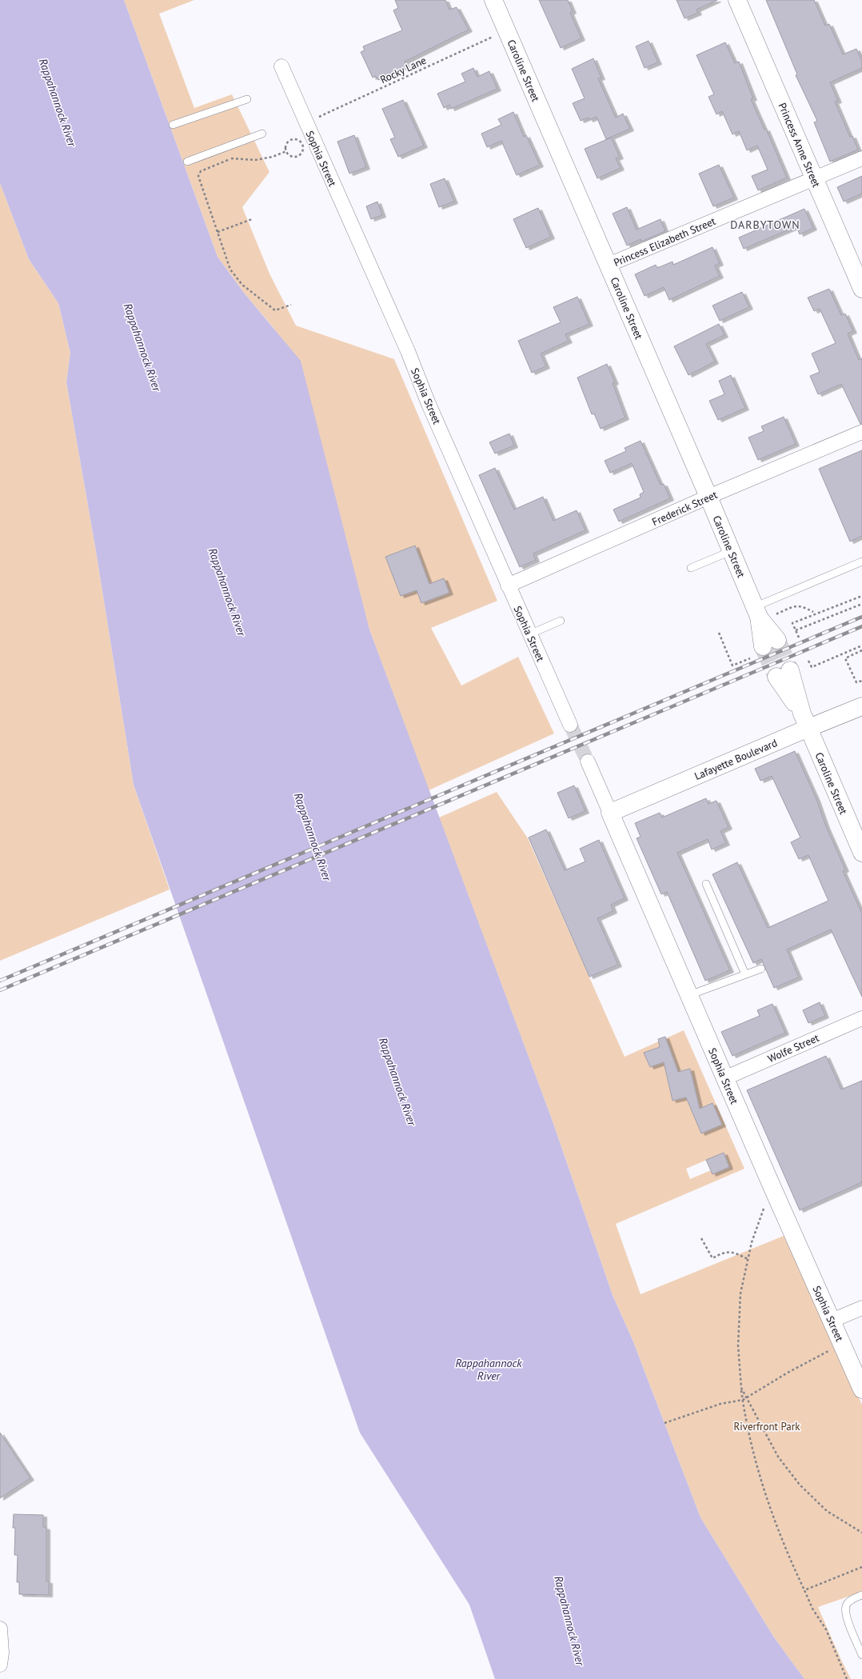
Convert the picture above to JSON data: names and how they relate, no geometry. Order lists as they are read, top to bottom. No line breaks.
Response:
{"streets":{"street":["Caroline Street","Princess Anne Street","Sophia Street","Princess Elizabeth Street","Frederick Street","Lafayette Boulevard","Wolfe Street"],"path":["Rocky Lane"]},"crossings":[["Rocky Lane","Caroline Street"],["Rocky Lane","Sophia Street"],["Caroline Street","Princess Elizabeth Street"],["Caroline Street","Frederick Street"],["Caroline Street","Lafayette Boulevard"],["Princess Anne Street","Princess Elizabeth Street"],["Sophia Street","Frederick Street"],["Sophia Street","Lafayette Boulevard"],["Sophia Street","Wolfe Street"]],"districts":["DARBYTOWN"],"water":["Rappahannock River"],"parks":["Riverfront Park"]}
